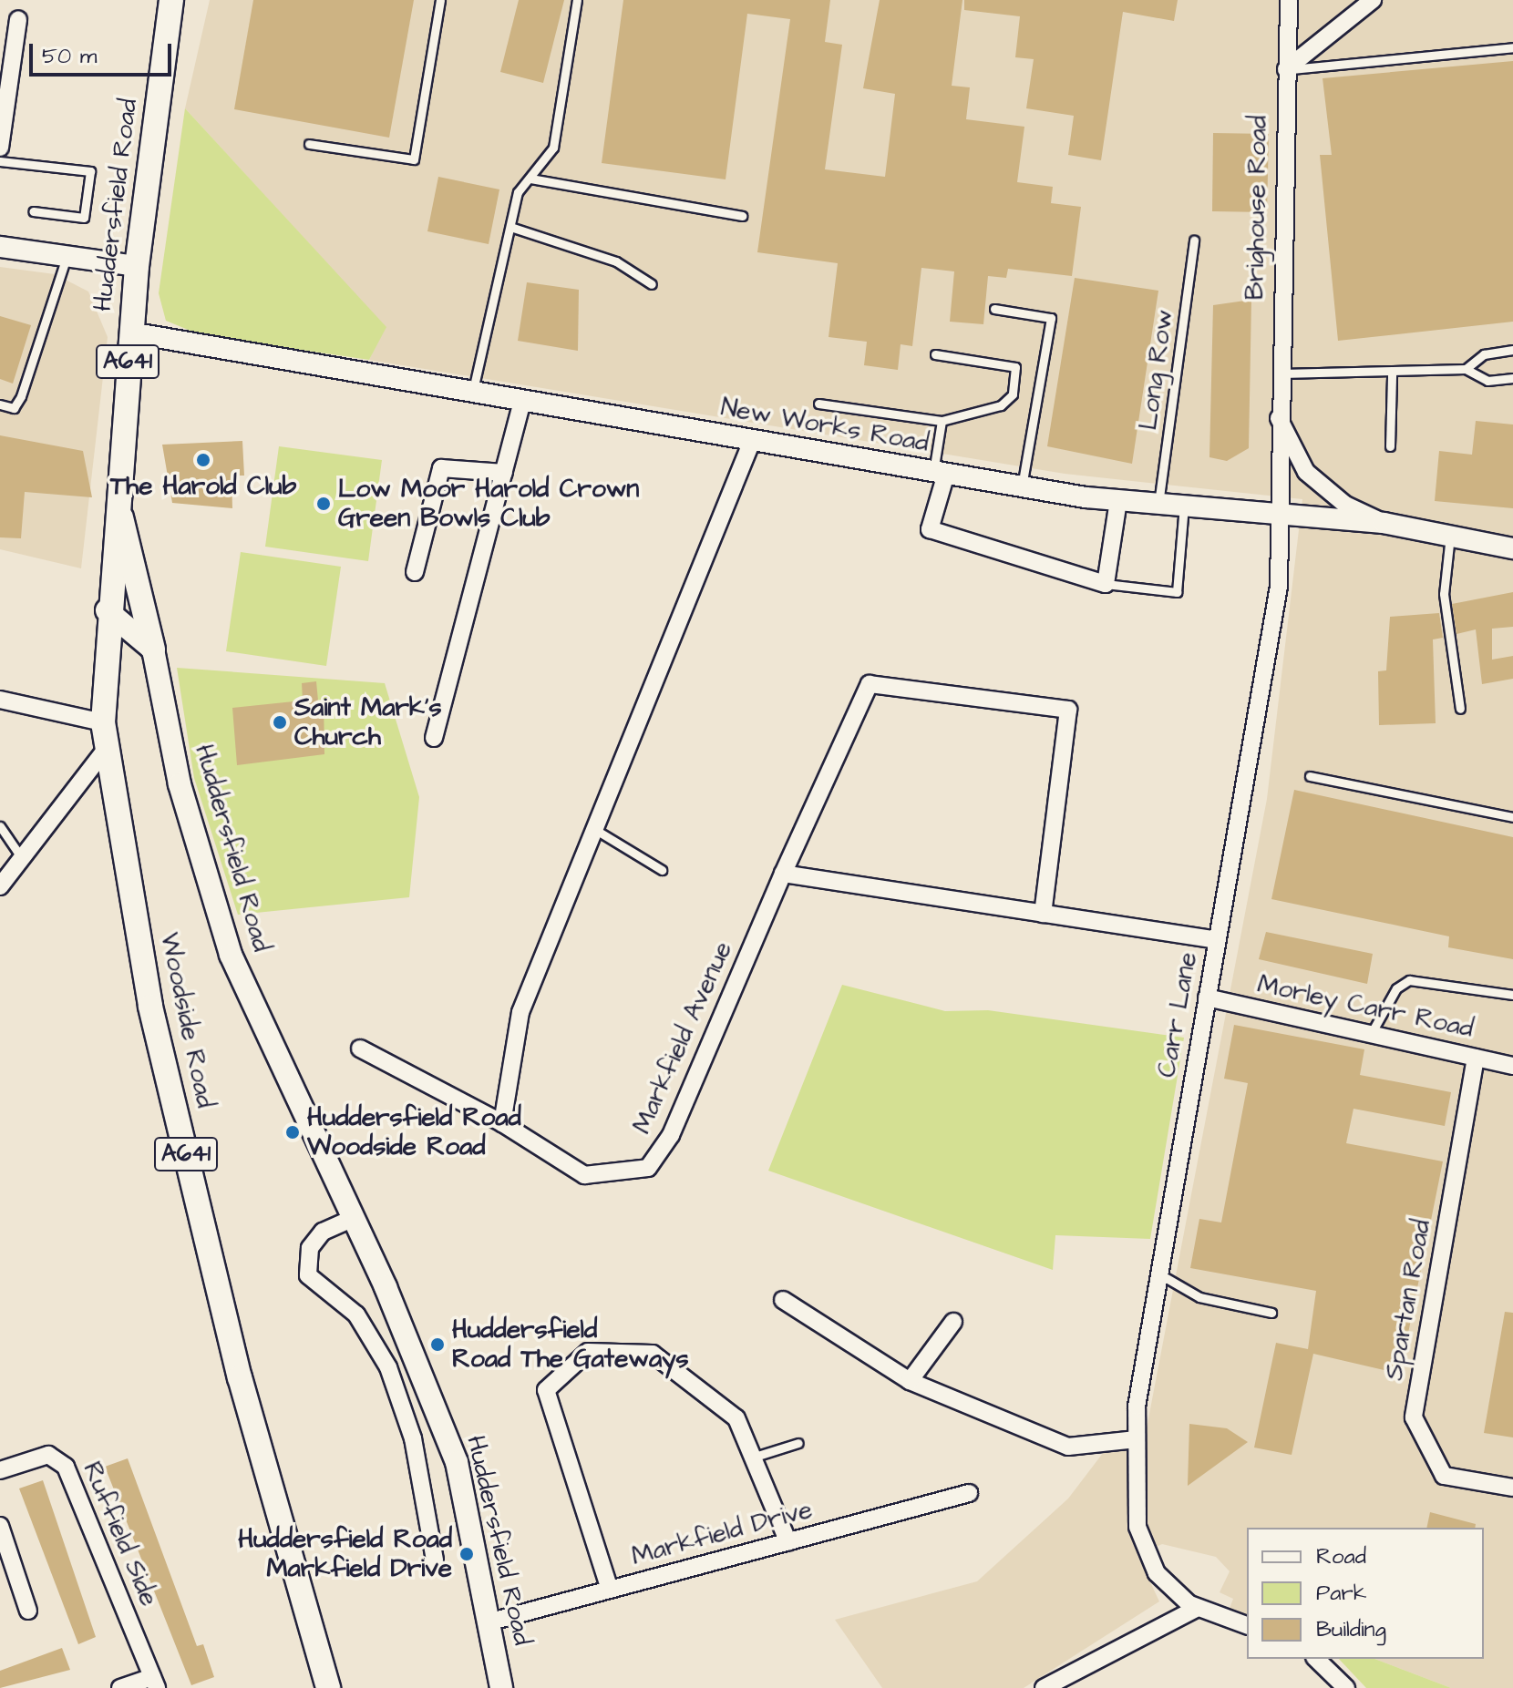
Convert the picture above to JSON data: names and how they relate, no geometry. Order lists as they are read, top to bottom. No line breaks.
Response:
{"streets":{"main road":["Huddersfield Road","A641","Woodside Road"],"street":["Brighouse Road","New Works Road","Morley Carr Road","Carr Lane","Markfield Avenue","Spartan Road","Markfield Drive","Ruffield Side"],"lane":["Long Row"]},"crossings":[["Huddersfield Road","New Works Road"],["Huddersfield Road","Woodside Road"],["Huddersfield Road","Markfield Drive"],["Brighouse Road","New Works Road"],["Brighouse Road","Carr Lane"],["Long Row","New Works Road"],["New Works Road","Carr Lane"],["Morley Carr Road","Carr Lane"],["Morley Carr Road","Spartan Road"]],"places":["The Harold Club","Low Moor Harold Crown Green Bowls Club","Saint Mark's Church","Huddersfield Road Woodside Road","Huddersfield Road The Gateways","Huddersfield Road Markfield Drive"],"legend":["Road","Park","Building"],"scale_bar":"50 m"}
